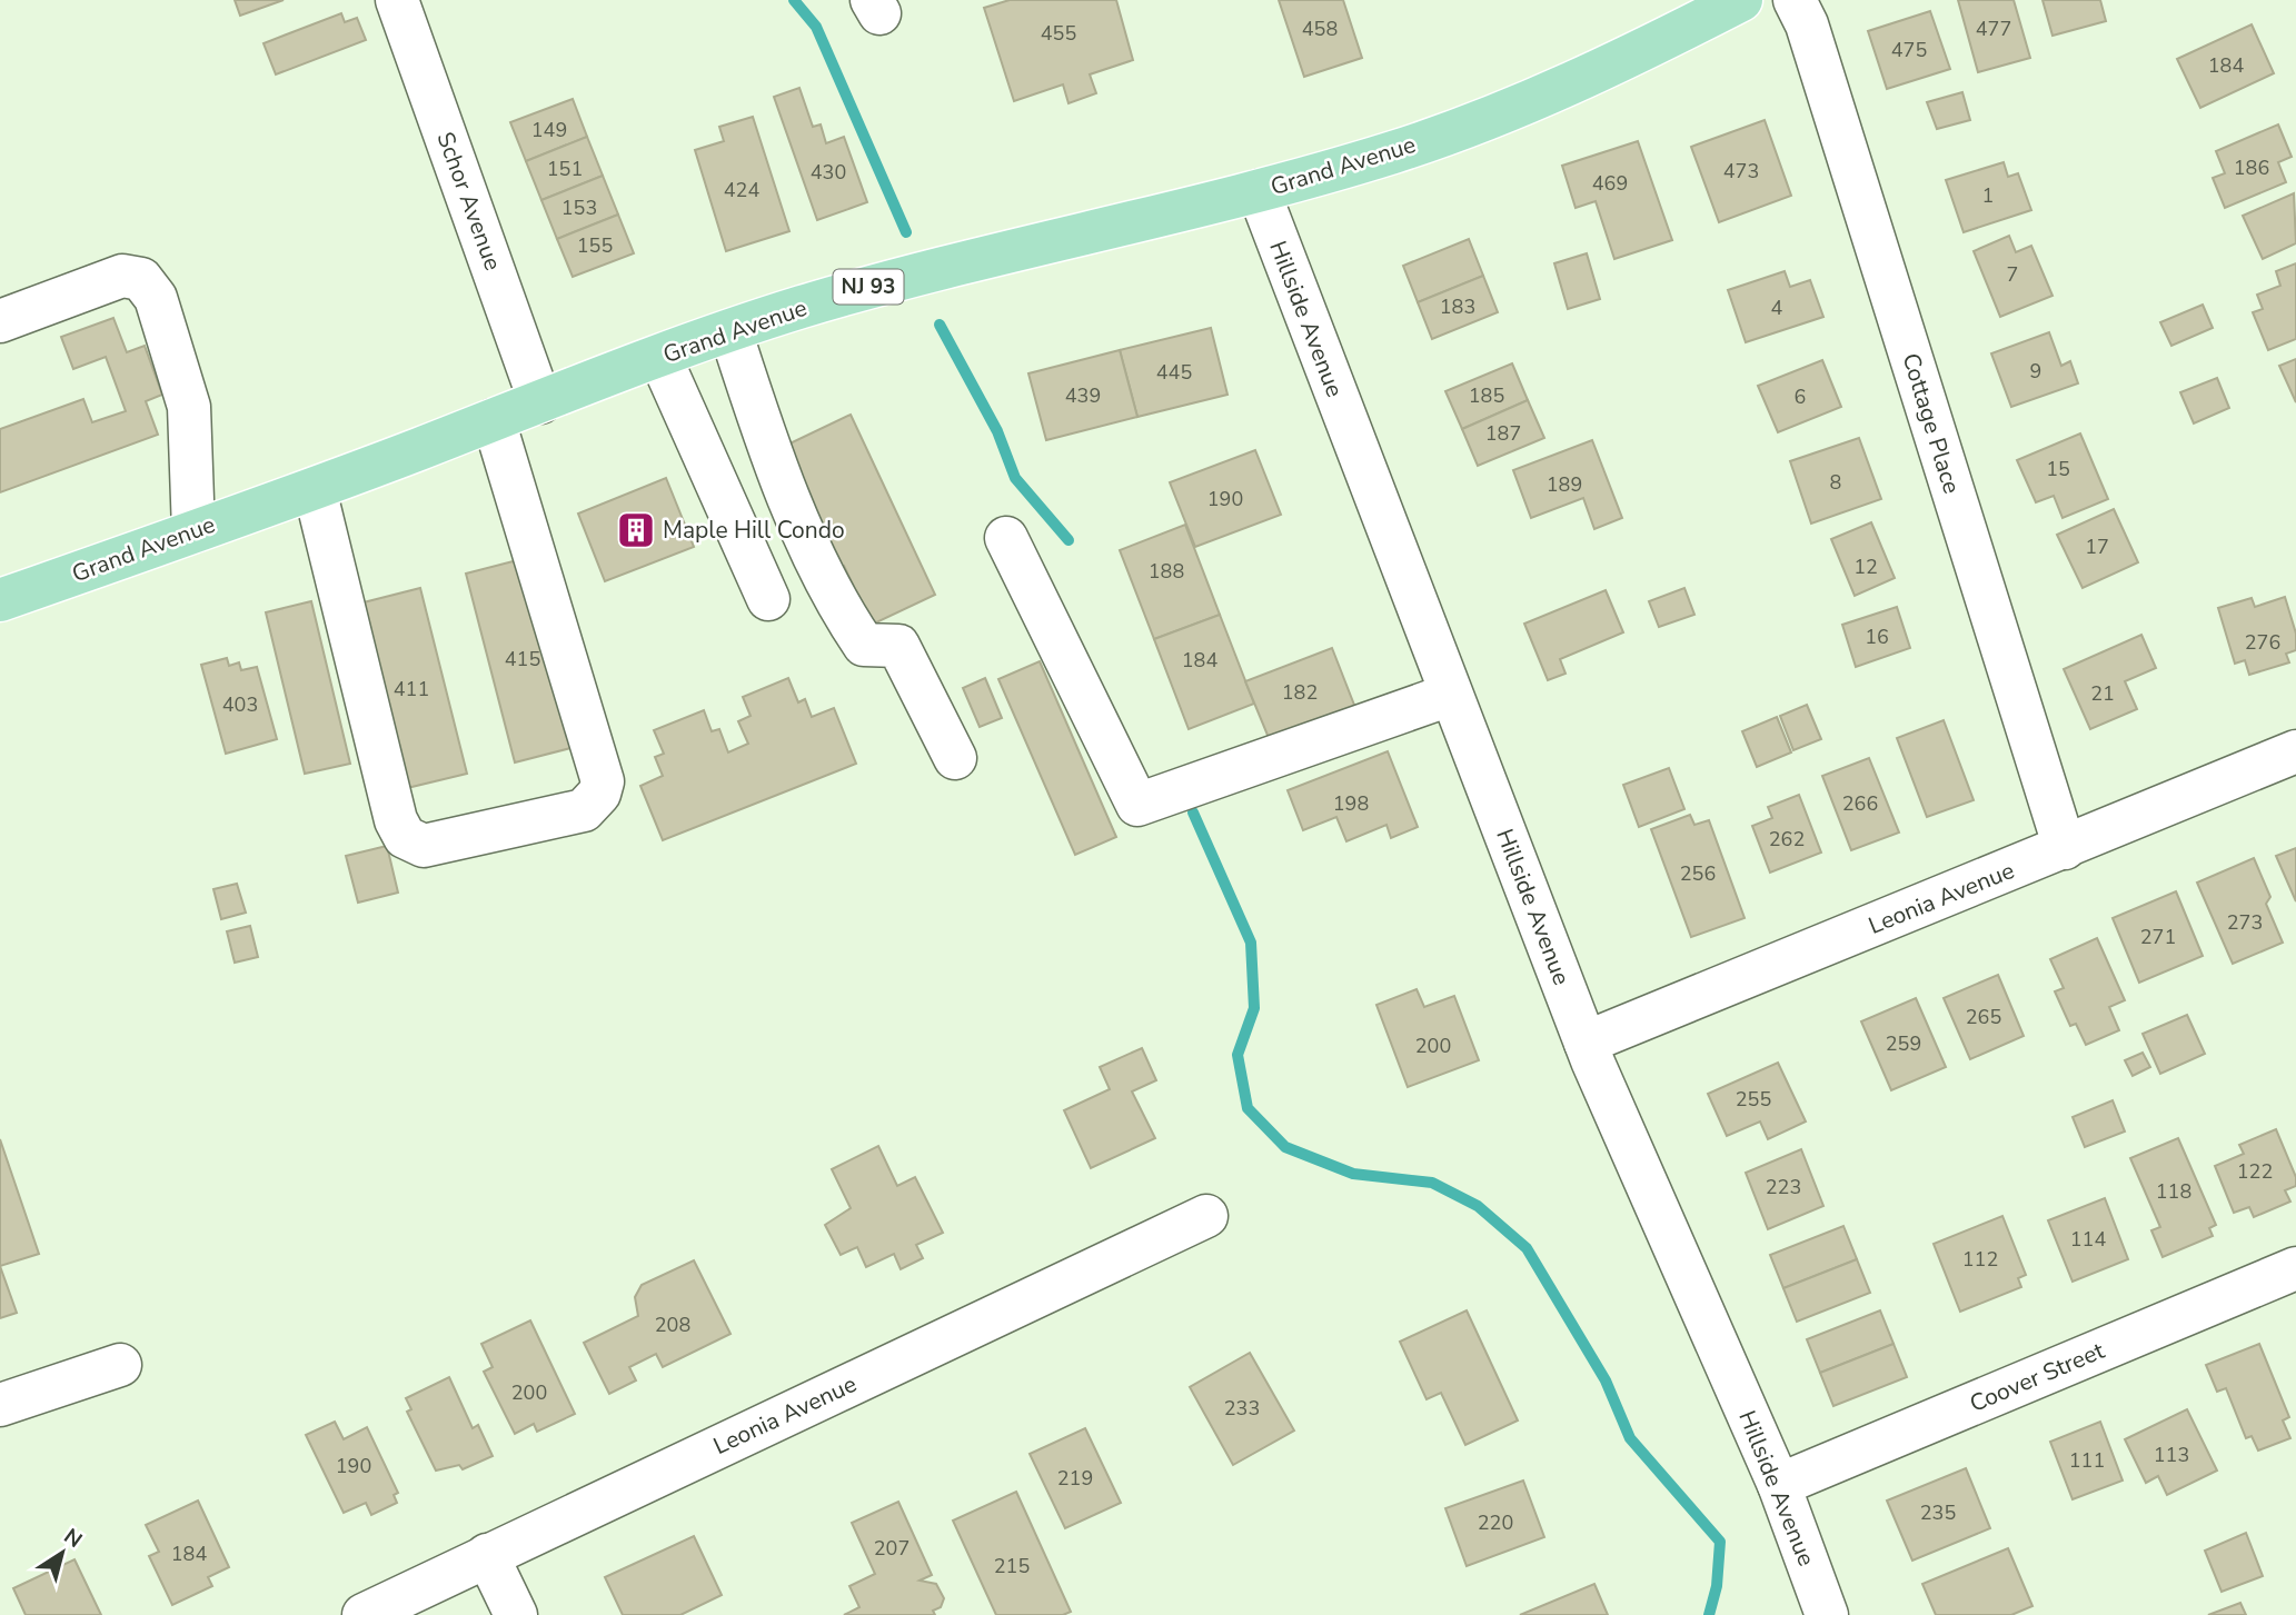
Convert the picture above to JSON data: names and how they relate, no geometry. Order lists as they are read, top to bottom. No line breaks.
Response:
{"streets":{"main road":["Grand Avenue","NJ 93"],"street":["Schor Avenue","Hillside Avenue","Cottage Place","Leonia Avenue","Coover Street"]},"crossings":[["Grand Avenue","Schor Avenue"],["Grand Avenue","Hillside Avenue"],["Hillside Avenue","Leonia Avenue"],["Hillside Avenue","Coover Street"],["Cottage Place","Leonia Avenue"]],"places":{"building":["Maple Hill Condo"]},"house_numbers":["458","477","455","475","184","149","186","151","473","430","469","424","1","153","155","7","183","4","9","445","439","185","6","187","15","8","189","190","17","12","188","16","276","415","184","411","182","21","403","198","266","262","256","273","271","265","259","200","255","122","223","118","114","112","208","200","233","113","111","190","219","235","220","207","184","215"],"north":"top right"}
